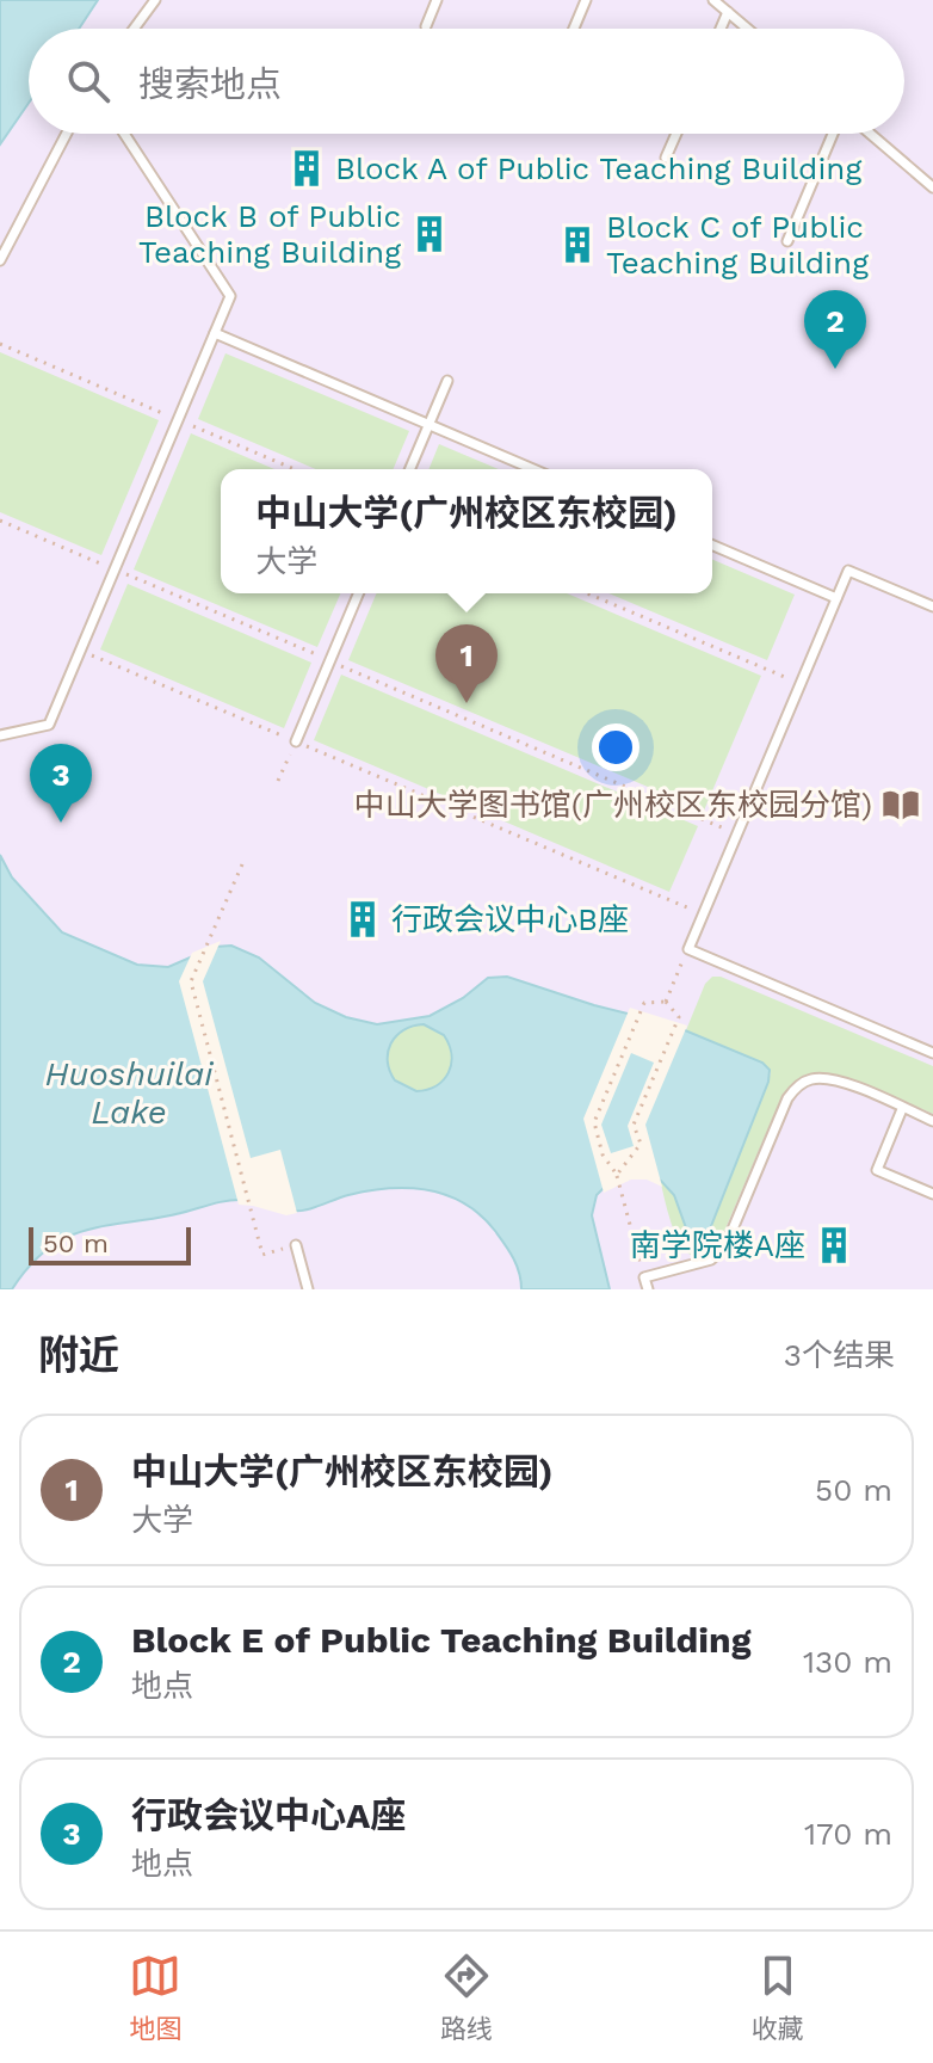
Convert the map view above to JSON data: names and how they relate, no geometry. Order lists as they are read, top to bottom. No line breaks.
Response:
{"water":["Huoshuilai Lake"],"places":{"building":["Block A of Public Teaching Building","Block B of Public Teaching Building","Block C of Public Teaching Building","行政会议中心B座","南学院楼A座"],"library":["中山大学图书馆(广州校区东校园分馆)"]},"scale_bar":"50 m","page":{"search":"搜索地点","pins":["2","1","3"],"popup":["中山大学(广州校区东校园)","大学"],"scale":"50 m","heading":["附近","3个结果"],"list":[{"mark":"1","name":"中山大学(广州校区东校园)","note":"大学","value":"50 m"},{"mark":"2","name":"Block E of Public Teaching Building","note":"地点","value":"130 m"},{"mark":"3","name":"行政会议中心A座","note":"地点","value":"170 m"}],"nav":["地图","路线","收藏"]}}
